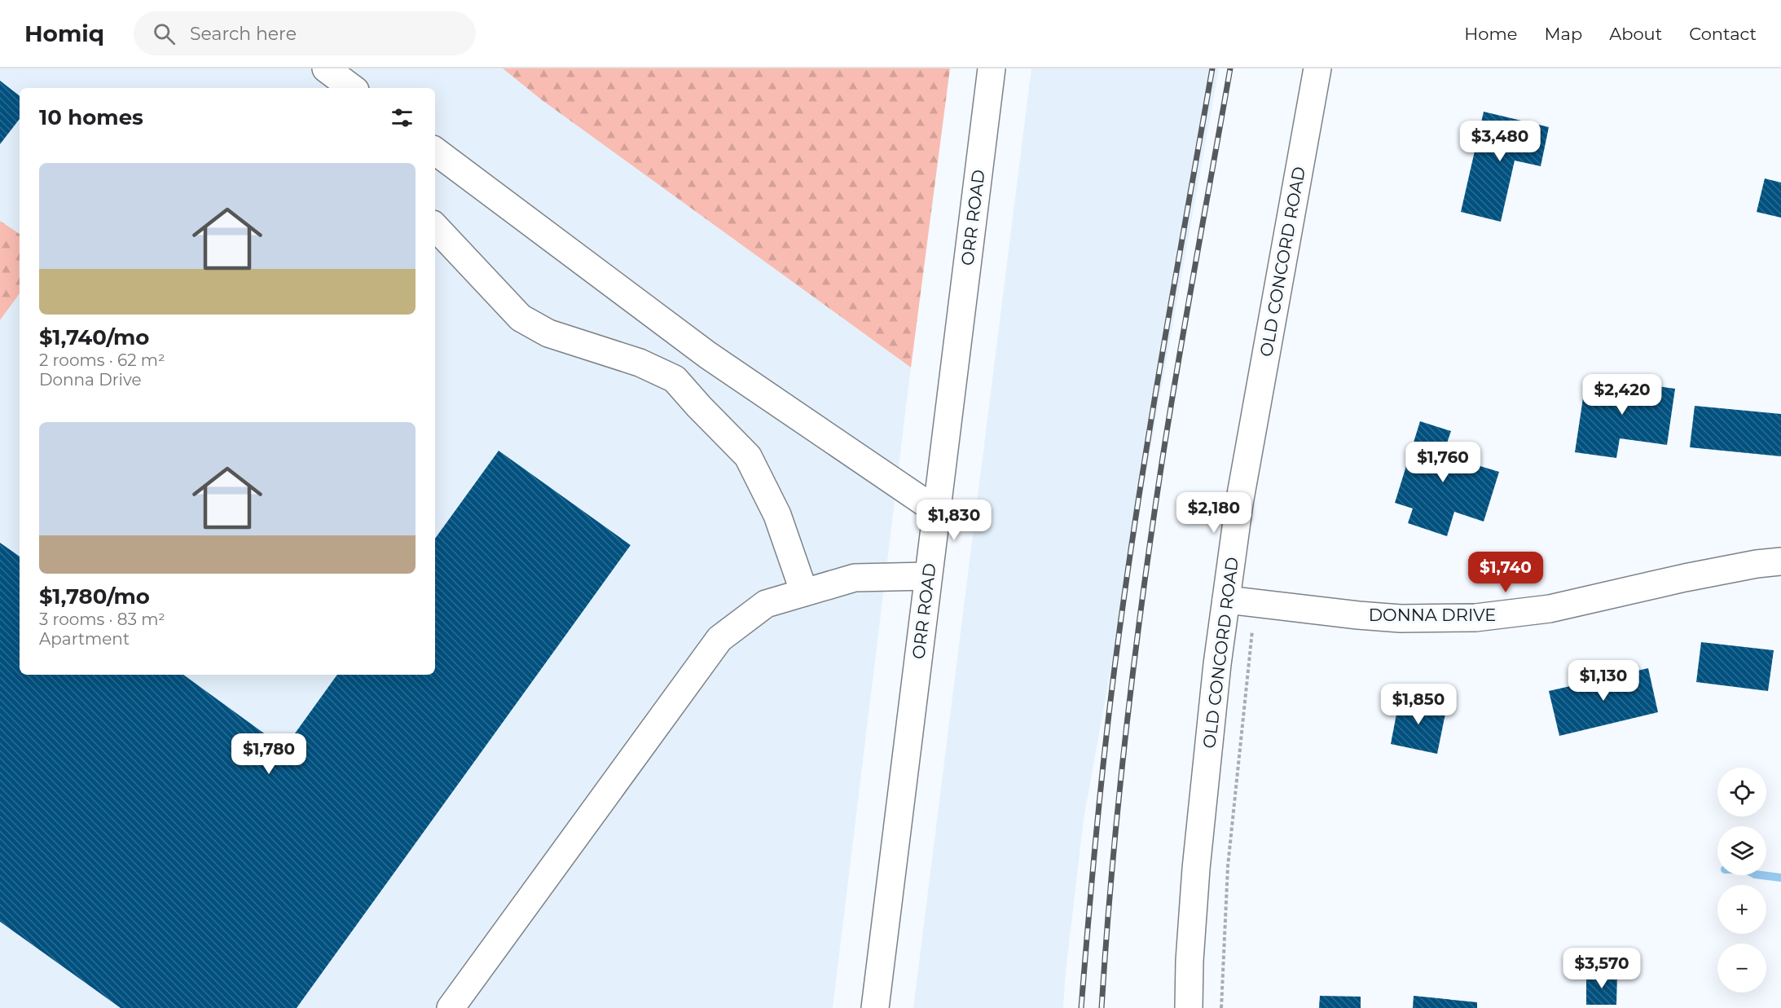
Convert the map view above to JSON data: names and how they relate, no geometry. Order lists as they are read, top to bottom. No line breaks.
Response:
{"streets":{"street":["ORR ROAD","OLD CONCORD ROAD","DONNA DRIVE"]},"crossings":[["OLD CONCORD ROAD","DONNA DRIVE"]],"page":{"header":"Homiq","search":"Search here","nav":["Home","Map","About","Contact"],"heading":"10 homes","price":["$3,480","$2,420","$1,760","$2,180","$1,830","$1,740","$1,130","$1,850","$1,780","$3,570"],"list":[{"name":"$1,740/mo","note":"2 rooms · 62 m² · Donna Drive"},{"name":"$1,780/mo","note":"3 rooms · 83 m² · Apartment"}],"map_buttons":["+","−"]}}
